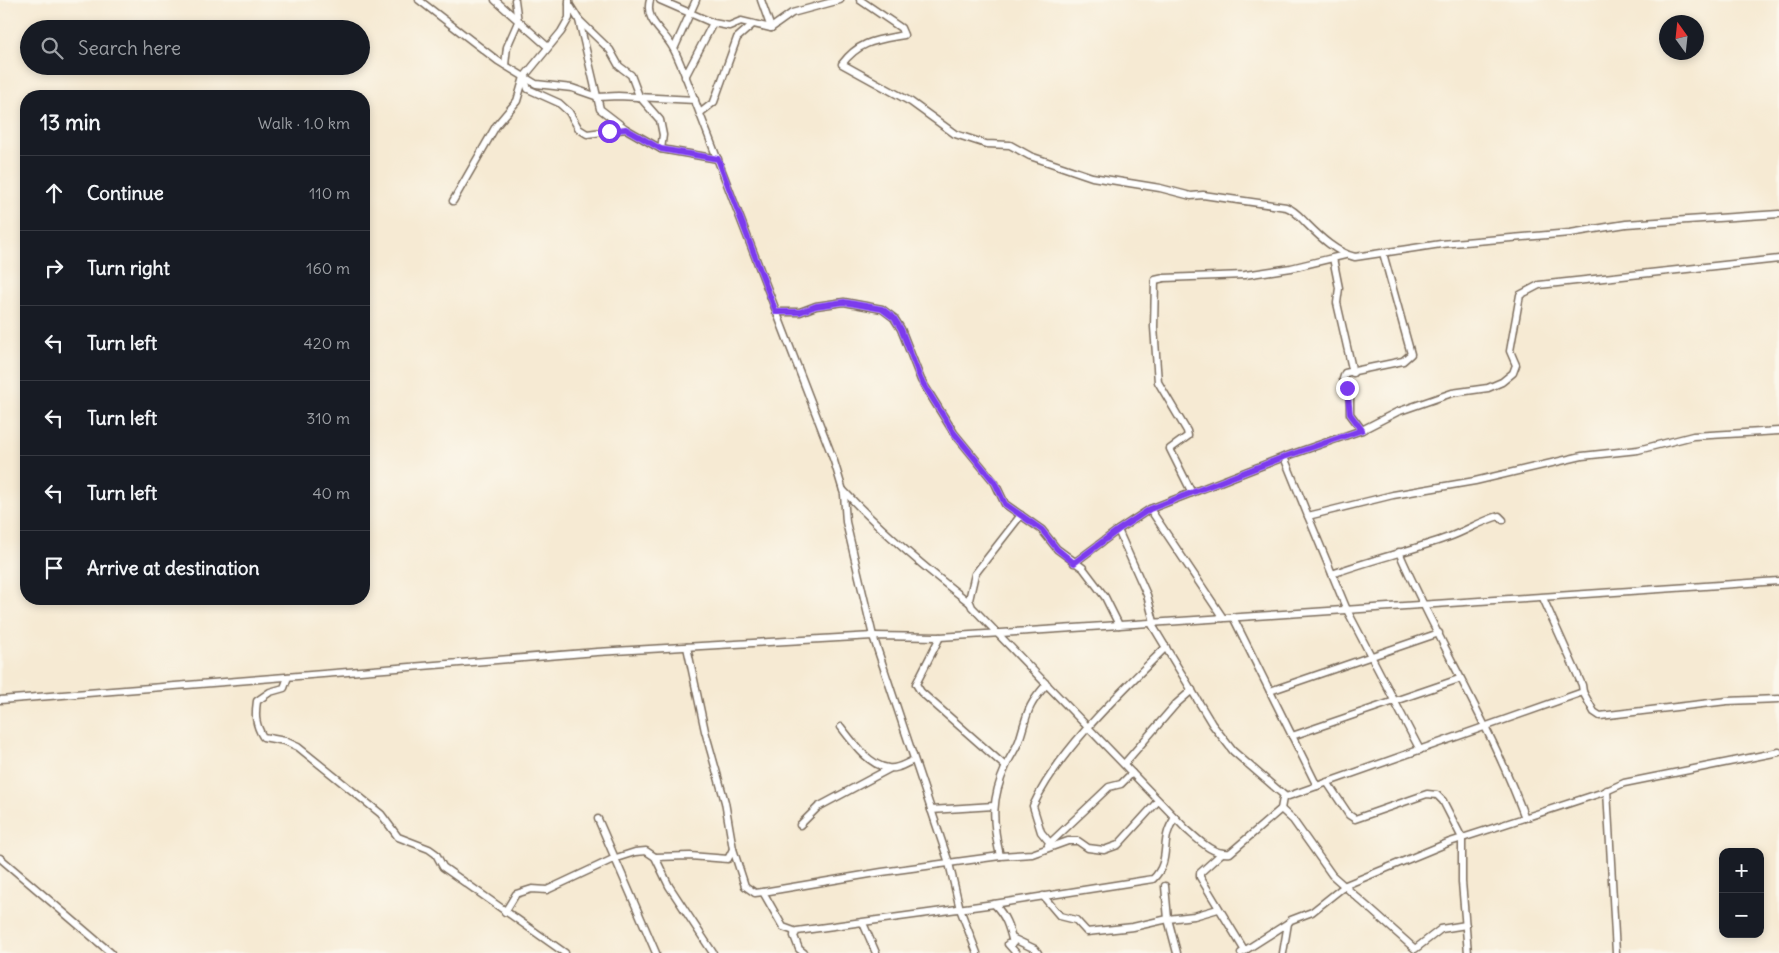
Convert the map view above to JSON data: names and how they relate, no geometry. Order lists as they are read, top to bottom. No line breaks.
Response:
{"north":"top","page":{"search":"Search here","heading":["13 min","Walk · 1.0 km"],"list":[["Continue","110 m"],["Turn right","160 m"],["Turn left","420 m"],["Turn left","310 m"],["Turn left","40 m"],"Arrive at destination"],"map_buttons":["+","−"]}}
